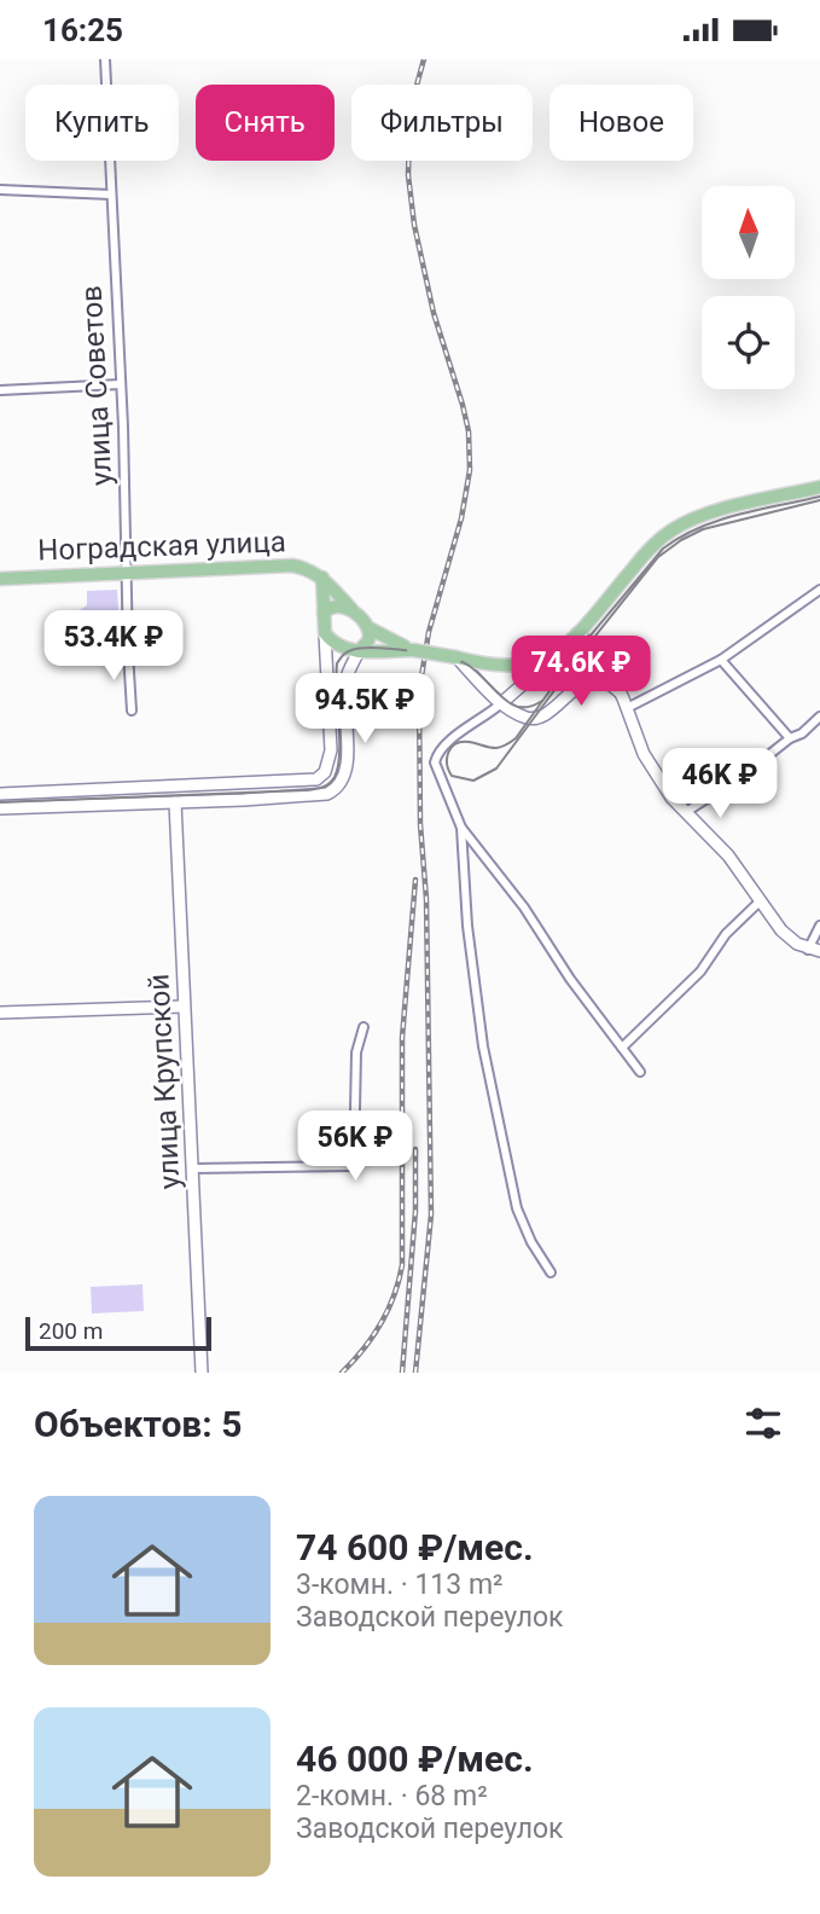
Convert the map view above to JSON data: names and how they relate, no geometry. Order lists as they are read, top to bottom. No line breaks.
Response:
{"streets":{"main road":["Ноградская улица","улица Крупской"],"street":["улица Советов"]},"crossings":[["улица Советов","Ноградская улица"]],"scale_bar":"200 m","north":"top","page":{"status":"16:25","chip":["Купить","Снять","Фильтры","Новое"],"price":["53.4K ₽","74.6K ₽","94.5K ₽","46K ₽","56K ₽"],"scale":"200 m","heading":"Объектов: 5","list":[{"name":"74 600 ₽/мес.","note":"3-комн. · 113 m² · Заводской переулок"},{"name":"46 000 ₽/мес.","note":"2-комн. · 68 m² · Заводской переулок"}]}}
